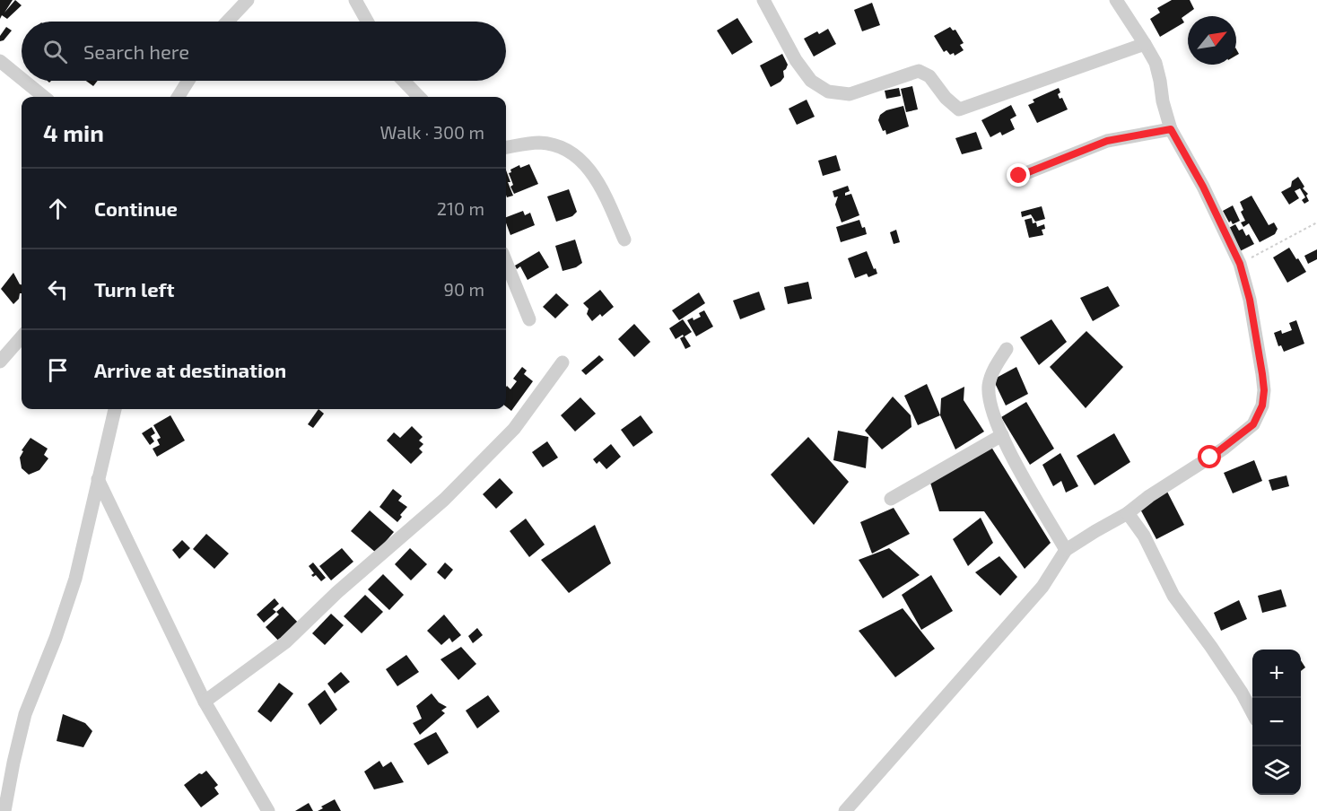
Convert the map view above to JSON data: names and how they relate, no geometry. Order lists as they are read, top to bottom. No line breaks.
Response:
{"north":"top right","page":{"search":"Search here","heading":["4 min","Walk · 300 m"],"list":[["Continue","210 m"],["Turn left","90 m"],"Arrive at destination"],"map_buttons":["+","−"]}}
